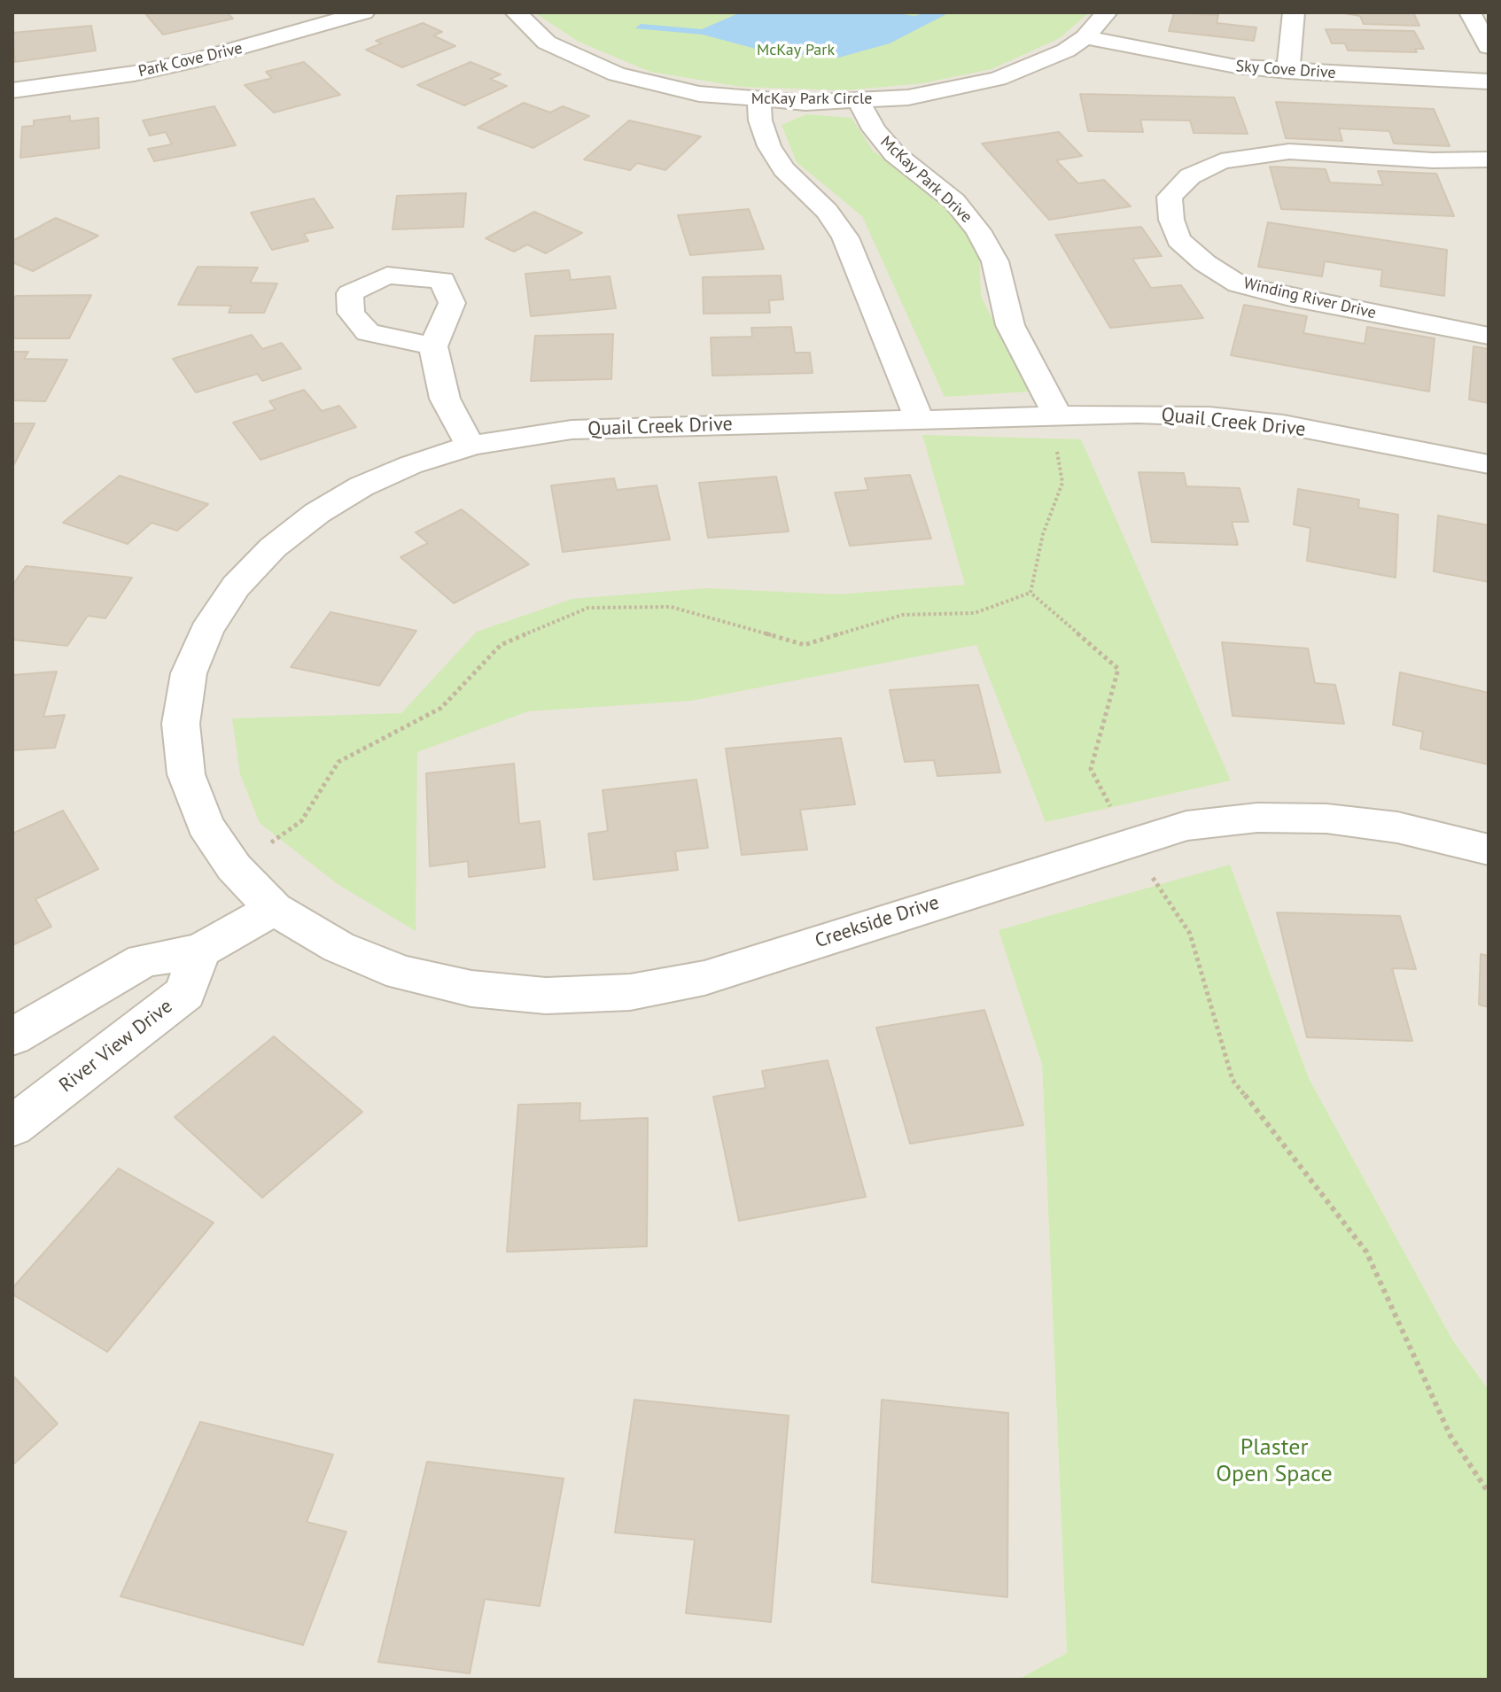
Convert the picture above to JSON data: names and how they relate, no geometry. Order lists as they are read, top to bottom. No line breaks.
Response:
{"streets":{"street":["Park Cove Drive","Sky Cove Drive","McKay Park Circle","McKay Park Drive","Winding River Drive","Quail Creek Drive","Creekside Drive","River View Drive"]},"crossings":[["Sky Cove Drive","McKay Park Circle"],["McKay Park Circle","McKay Park Drive"],["McKay Park Drive","Quail Creek Drive"],["Quail Creek Drive","Creekside Drive"]],"parks":["McKay Park","Plaster Open Space"]}
